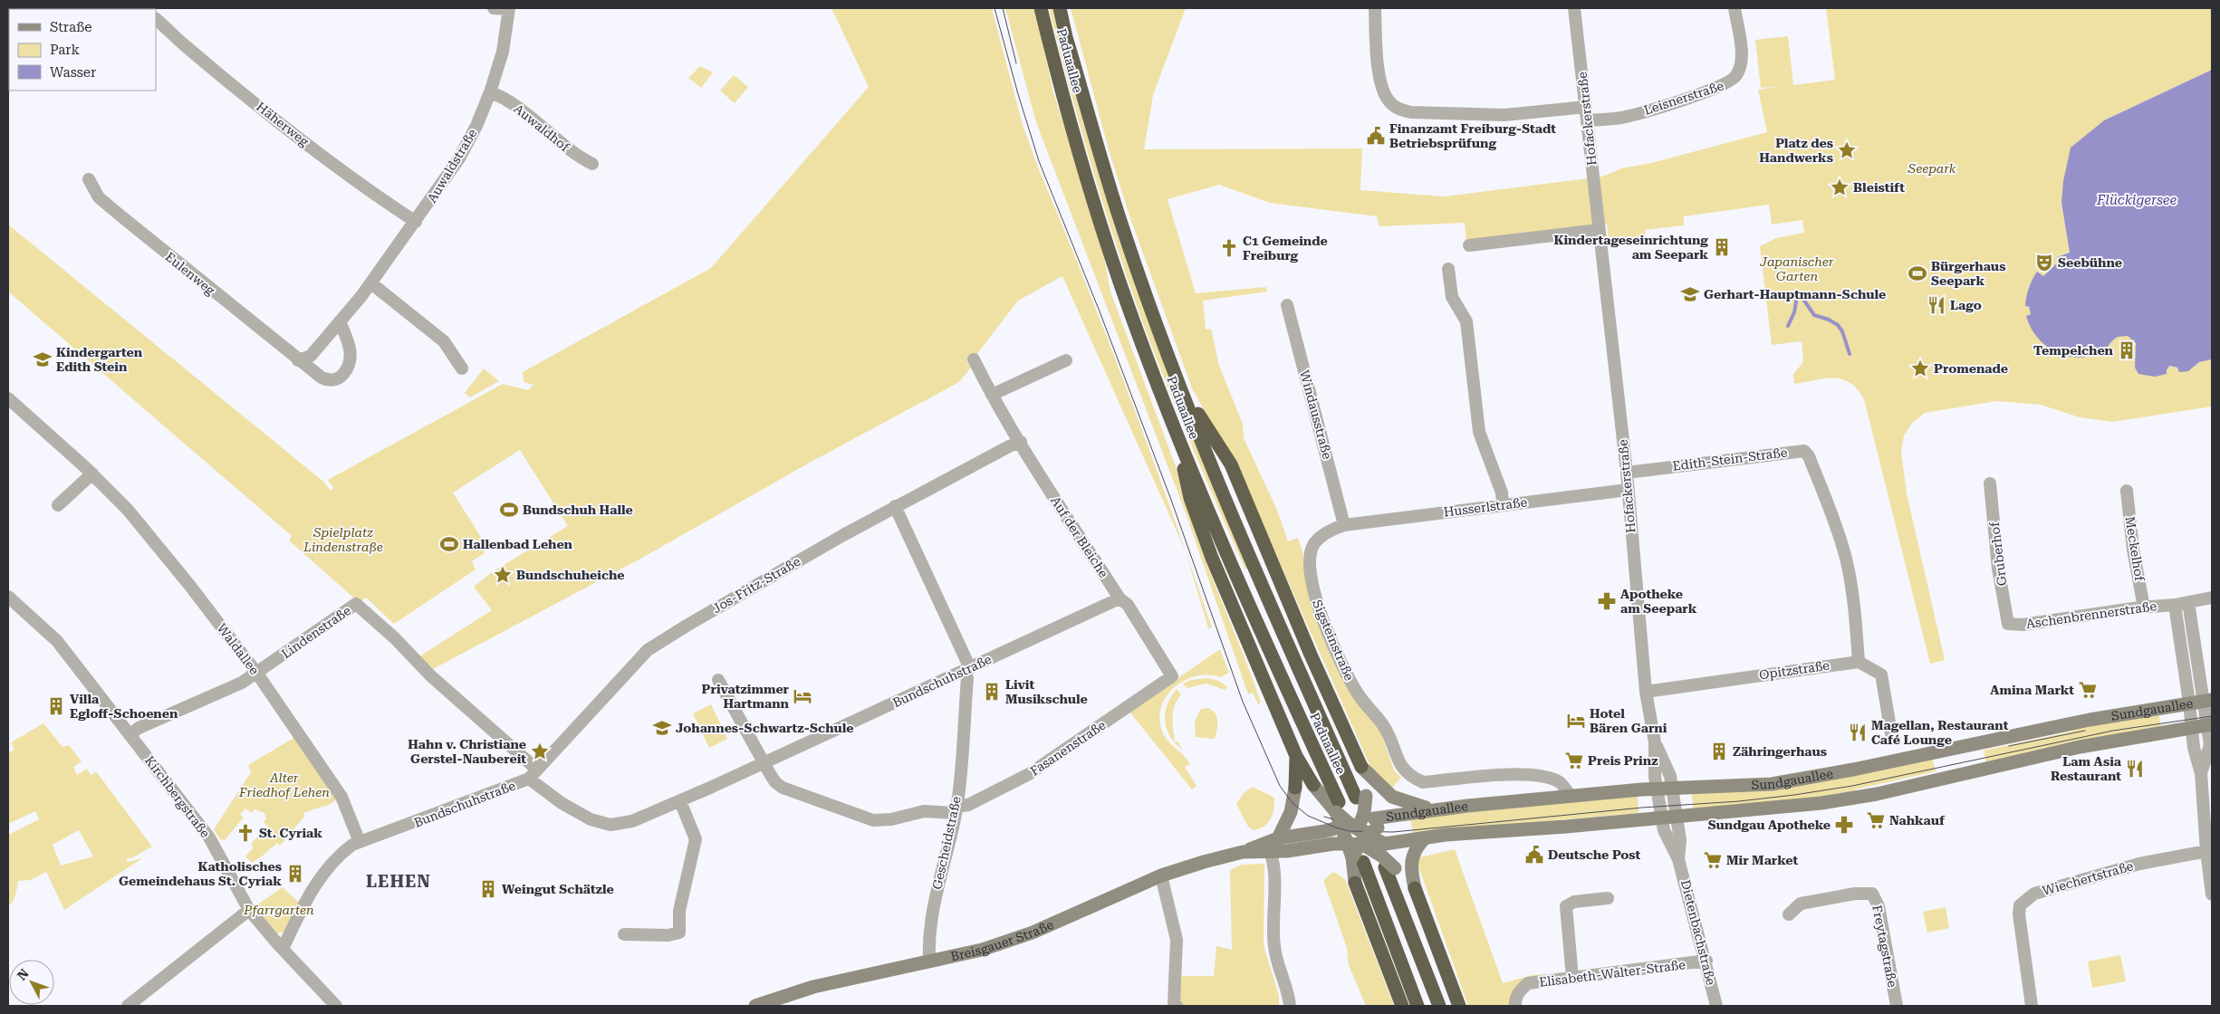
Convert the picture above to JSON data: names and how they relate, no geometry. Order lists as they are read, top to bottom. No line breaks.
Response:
{"streets":{"highway":["Paduaallee"],"street":["Leisnerstraße","Hofackerstraße","Häherweg","Auwaldhof","Auwaldstraße","Eulenweg","Windausstraße","Edith-Stein-Straße","Husserlstraße","Auf der Bleiche","Meckelhof","Gruberhof","Jos-Fritz-Straße","Aschenbrennerstraße","Lindenstraße","Sigsteinstraße","Waldallee","Opitzstraße","Bundschuhstraße","Sundgauallee","Fasanenstraße","Kirchbergstraße","Gescheidstraße","Wiechertstraße","Dietenbachstraße","Breisgauer Straße","Freytagstraße","Elisabeth-Walter-Straße"]},"crossings":[["Leisnerstraße","Hofackerstraße"],["Hofackerstraße","Edith-Stein-Straße"],["Hofackerstraße","Husserlstraße"],["Hofackerstraße","Opitzstraße"],["Hofackerstraße","Sundgauallee"],["Hofackerstraße","Dietenbachstraße"],["Häherweg","Auwaldstraße"],["Auwaldhof","Auwaldstraße"],["Auwaldstraße","Eulenweg"],["Windausstraße","Husserlstraße"],["Windausstraße","Sigsteinstraße"],["Edith-Stein-Straße","Opitzstraße"],["Husserlstraße","Sigsteinstraße"],["Auf der Bleiche","Jos-Fritz-Straße"],["Auf der Bleiche","Bundschuhstraße"],["Auf der Bleiche","Fasanenstraße"],["Meckelhof","Aschenbrennerstraße"],["Gruberhof","Aschenbrennerstraße"],["Jos-Fritz-Straße","Lindenstraße"],["Jos-Fritz-Straße","Bundschuhstraße"],["Jos-Fritz-Straße","Gescheidstraße"],["Aschenbrennerstraße","Sundgauallee"],["Lindenstraße","Waldallee"],["Lindenstraße","Bundschuhstraße"],["Lindenstraße","Kirchbergstraße"],["Sigsteinstraße","Sundgauallee"],["Waldallee","Bundschuhstraße"],["Bundschuhstraße","Fasanenstraße"],["Bundschuhstraße","Kirchbergstraße"],["Bundschuhstraße","Gescheidstraße"],["Sundgauallee","Dietenbachstraße"],["Sundgauallee","Breisgauer Straße"],["Fasanenstraße","Gescheidstraße"],["Gescheidstraße","Breisgauer Straße"],["Dietenbachstraße","Elisabeth-Walter-Straße"]],"districts":["LEHEN"],"water":["Flückigersee"],"parks":["Seepark","Japanischer Garten","Spielplatz Lindenstraße","Alter Friedhof Lehen","Pfarrgarten"],"places":{"public building":["Finanzamt Freiburg-Stadt Betriebsprüfung","Deutsche Post"],"place":["Platz des Handwerks","Bleistift","Promenade","Bundschuheiche","Hahn v. Christiane Gerstel-Naubereit"],"building":["Kindertageseinrichtung am Seepark","Tempelchen","Livit Musikschule","Villa Egloff-Schoenen","Zähringerhaus","Katholisches Gemeindehaus St. Cyriak","Weingut Schätzle"],"church":["C1 Gemeinde Freiburg","St. Cyriak"],"theatre":["Seebühne"],"sports":["Bürgerhaus Seepark","Bundschuh Halle","Hallenbad Lehen"],"school or university":["Gerhart-Hauptmann-Schule","Kindergarten Edith Stein","Johannes-Schwartz-Schule"],"restaurant":["Lago","Magellan, Restaurant Café Lounge","Lam Asia Restaurant"],"pharmacy":["Apotheke am Seepark","Sundgau Apotheke"],"supermarket":["Amina Markt","Preis Prinz","Nahkauf","Mir Market"],"hotel":["Privatzimmer Hartmann","Hotel Bären Garni"]},"legend":["Straße","Park","Wasser"],"north":"top left"}
